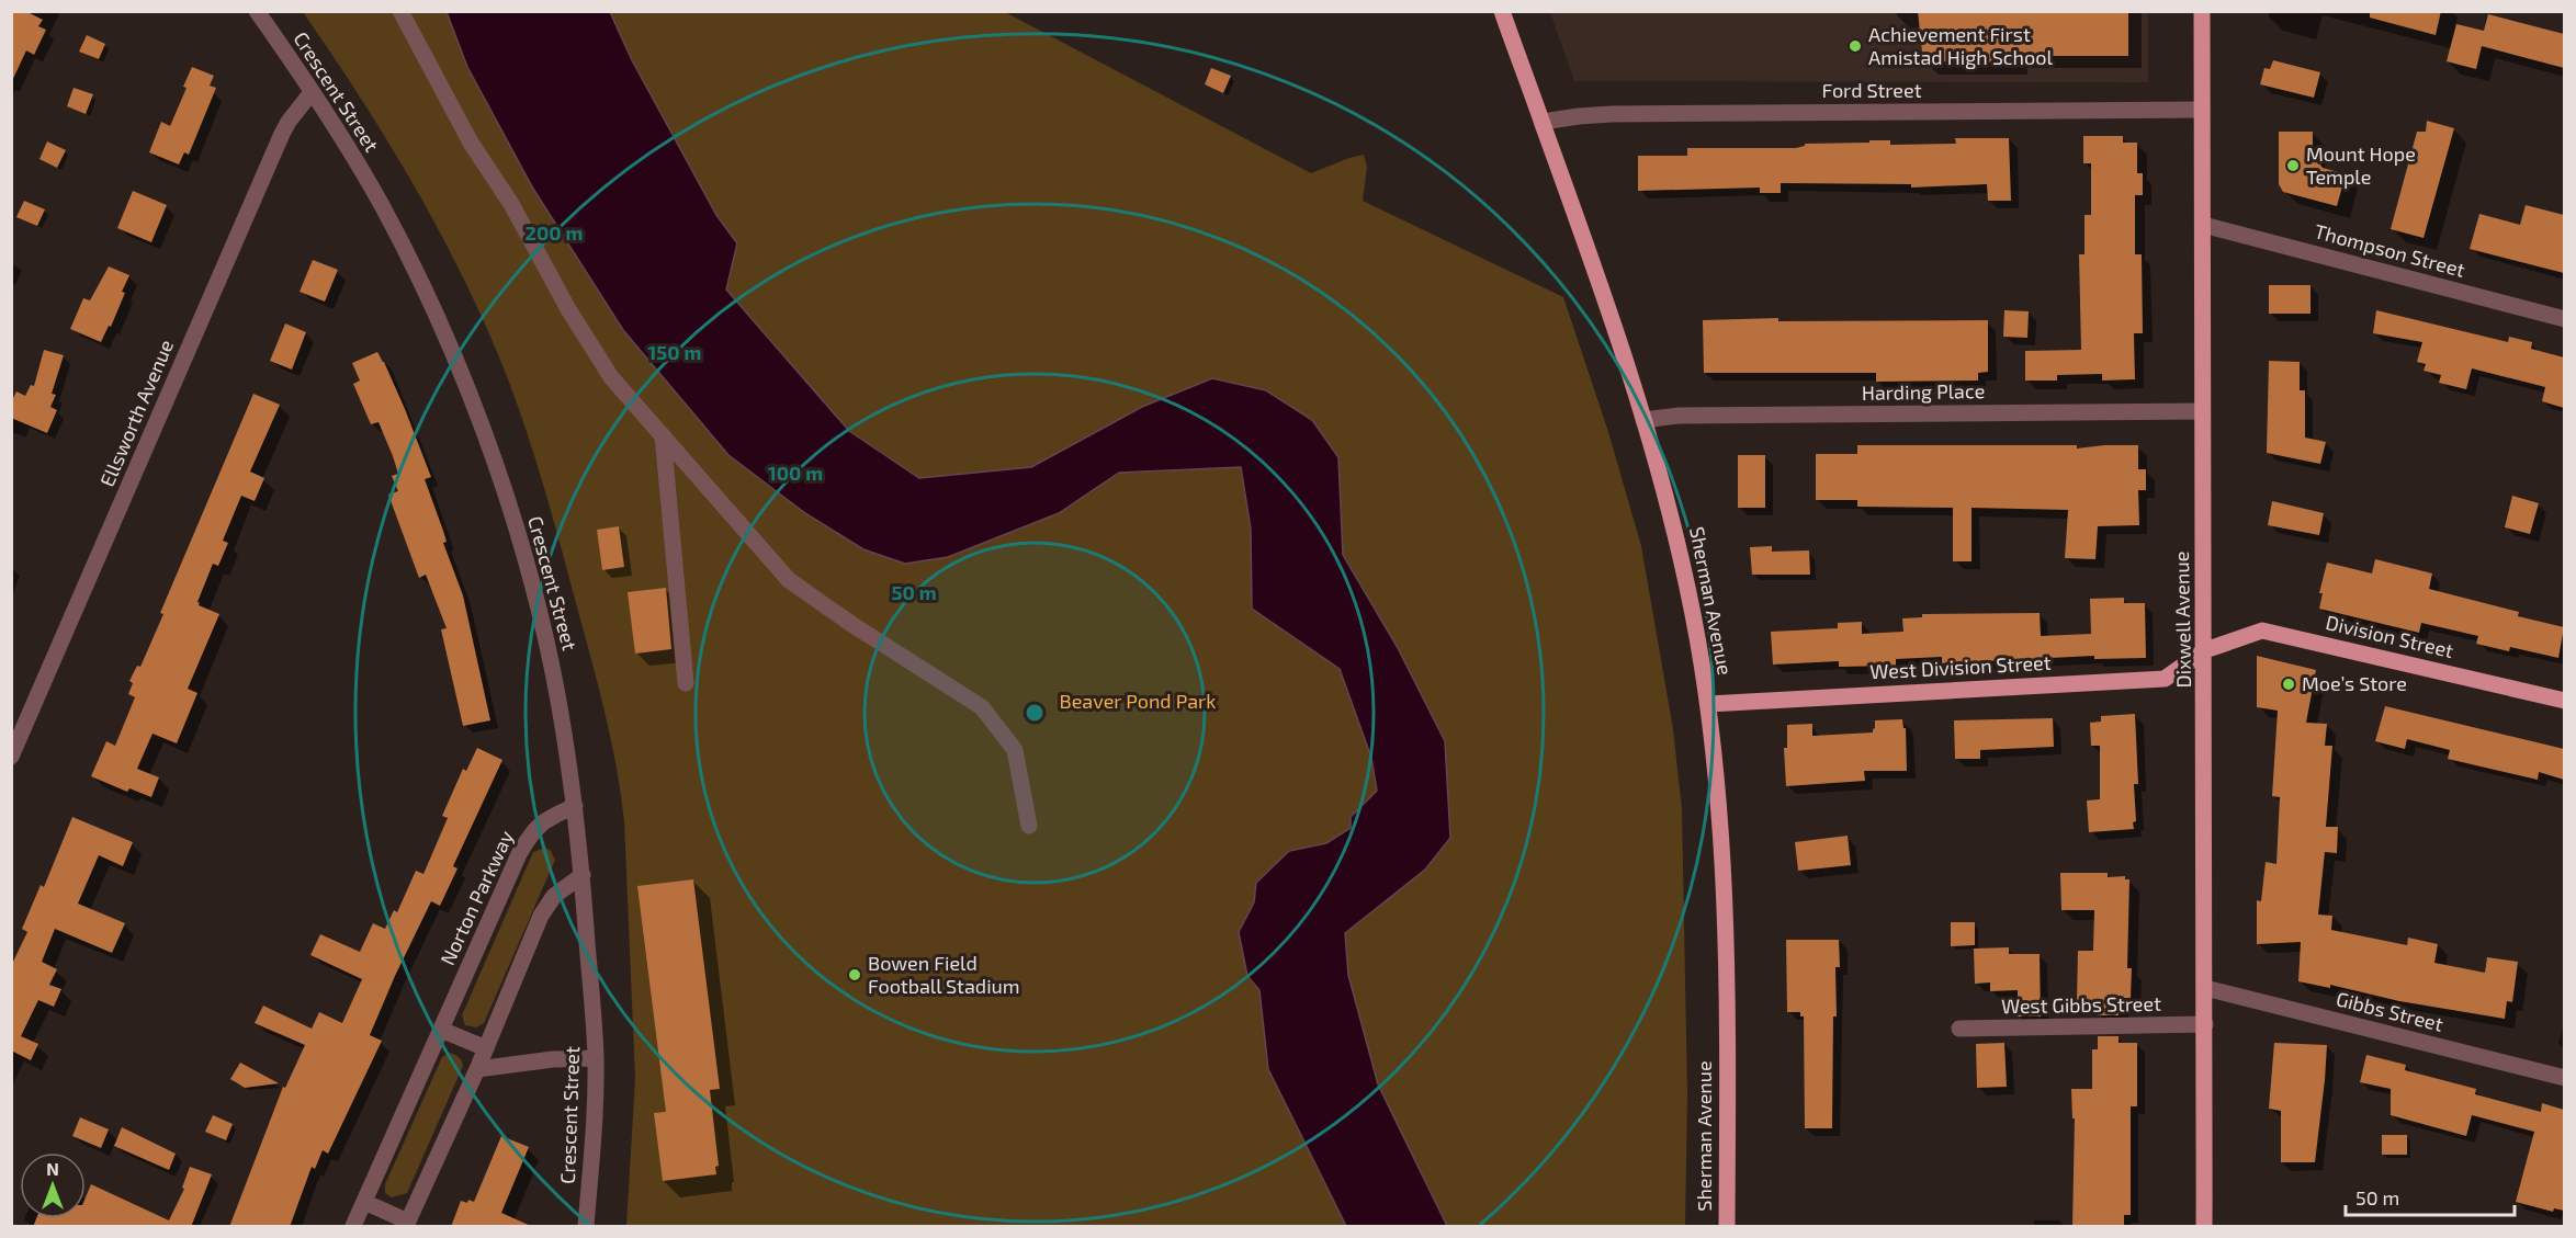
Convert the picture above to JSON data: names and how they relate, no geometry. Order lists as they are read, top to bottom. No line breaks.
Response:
{"streets":{"main road":["Sherman Avenue","Dixwell Avenue","Division Street","West Division Street"],"street":["Ford Street","Crescent Street","Thompson Street","Harding Place","Ellsworth Avenue","Norton Parkway","West Gibbs Street","Gibbs Street"]},"crossings":[["Ford Street","Sherman Avenue"],["Ford Street","Dixwell Avenue"],["Crescent Street","Ellsworth Avenue"],["Crescent Street","Norton Parkway"],["Thompson Street","Dixwell Avenue"],["Harding Place","Sherman Avenue"],["Harding Place","Dixwell Avenue"],["Sherman Avenue","West Division Street"],["Dixwell Avenue","Division Street"],["Dixwell Avenue","West Division Street"],["Dixwell Avenue","West Gibbs Street"],["Dixwell Avenue","Gibbs Street"],["Division Street","West Division Street"]],"parks":["Beaver Pond Park"],"places":["Achievement First Amistad High School","Mount Hope Temple","Moe’s Store","Bowen Field Football Stadium"],"scale_bar":"50 m","north":"top","rings":["200 m","150 m","100 m","50 m"]}
